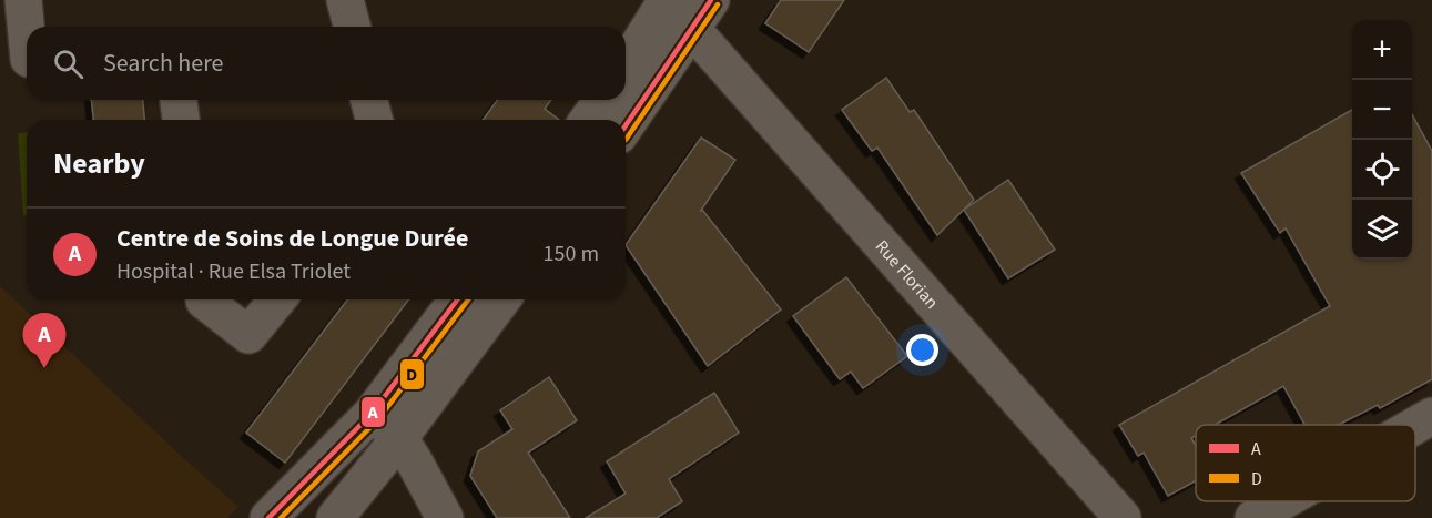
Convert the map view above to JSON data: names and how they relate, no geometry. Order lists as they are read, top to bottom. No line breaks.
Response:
{"streets":{"street":["Rue Florian"]},"lines":["transit line A","transit line D"],"legend":["A","D"],"page":{"map_buttons":["+","−"],"search":"Search here","heading":"Nearby","list":[{"mark":"A","name":"Centre de Soins de Longue Durée","note":"Hospital · Rue Elsa Triolet","value":"150 m"}],"pins":"A"}}
